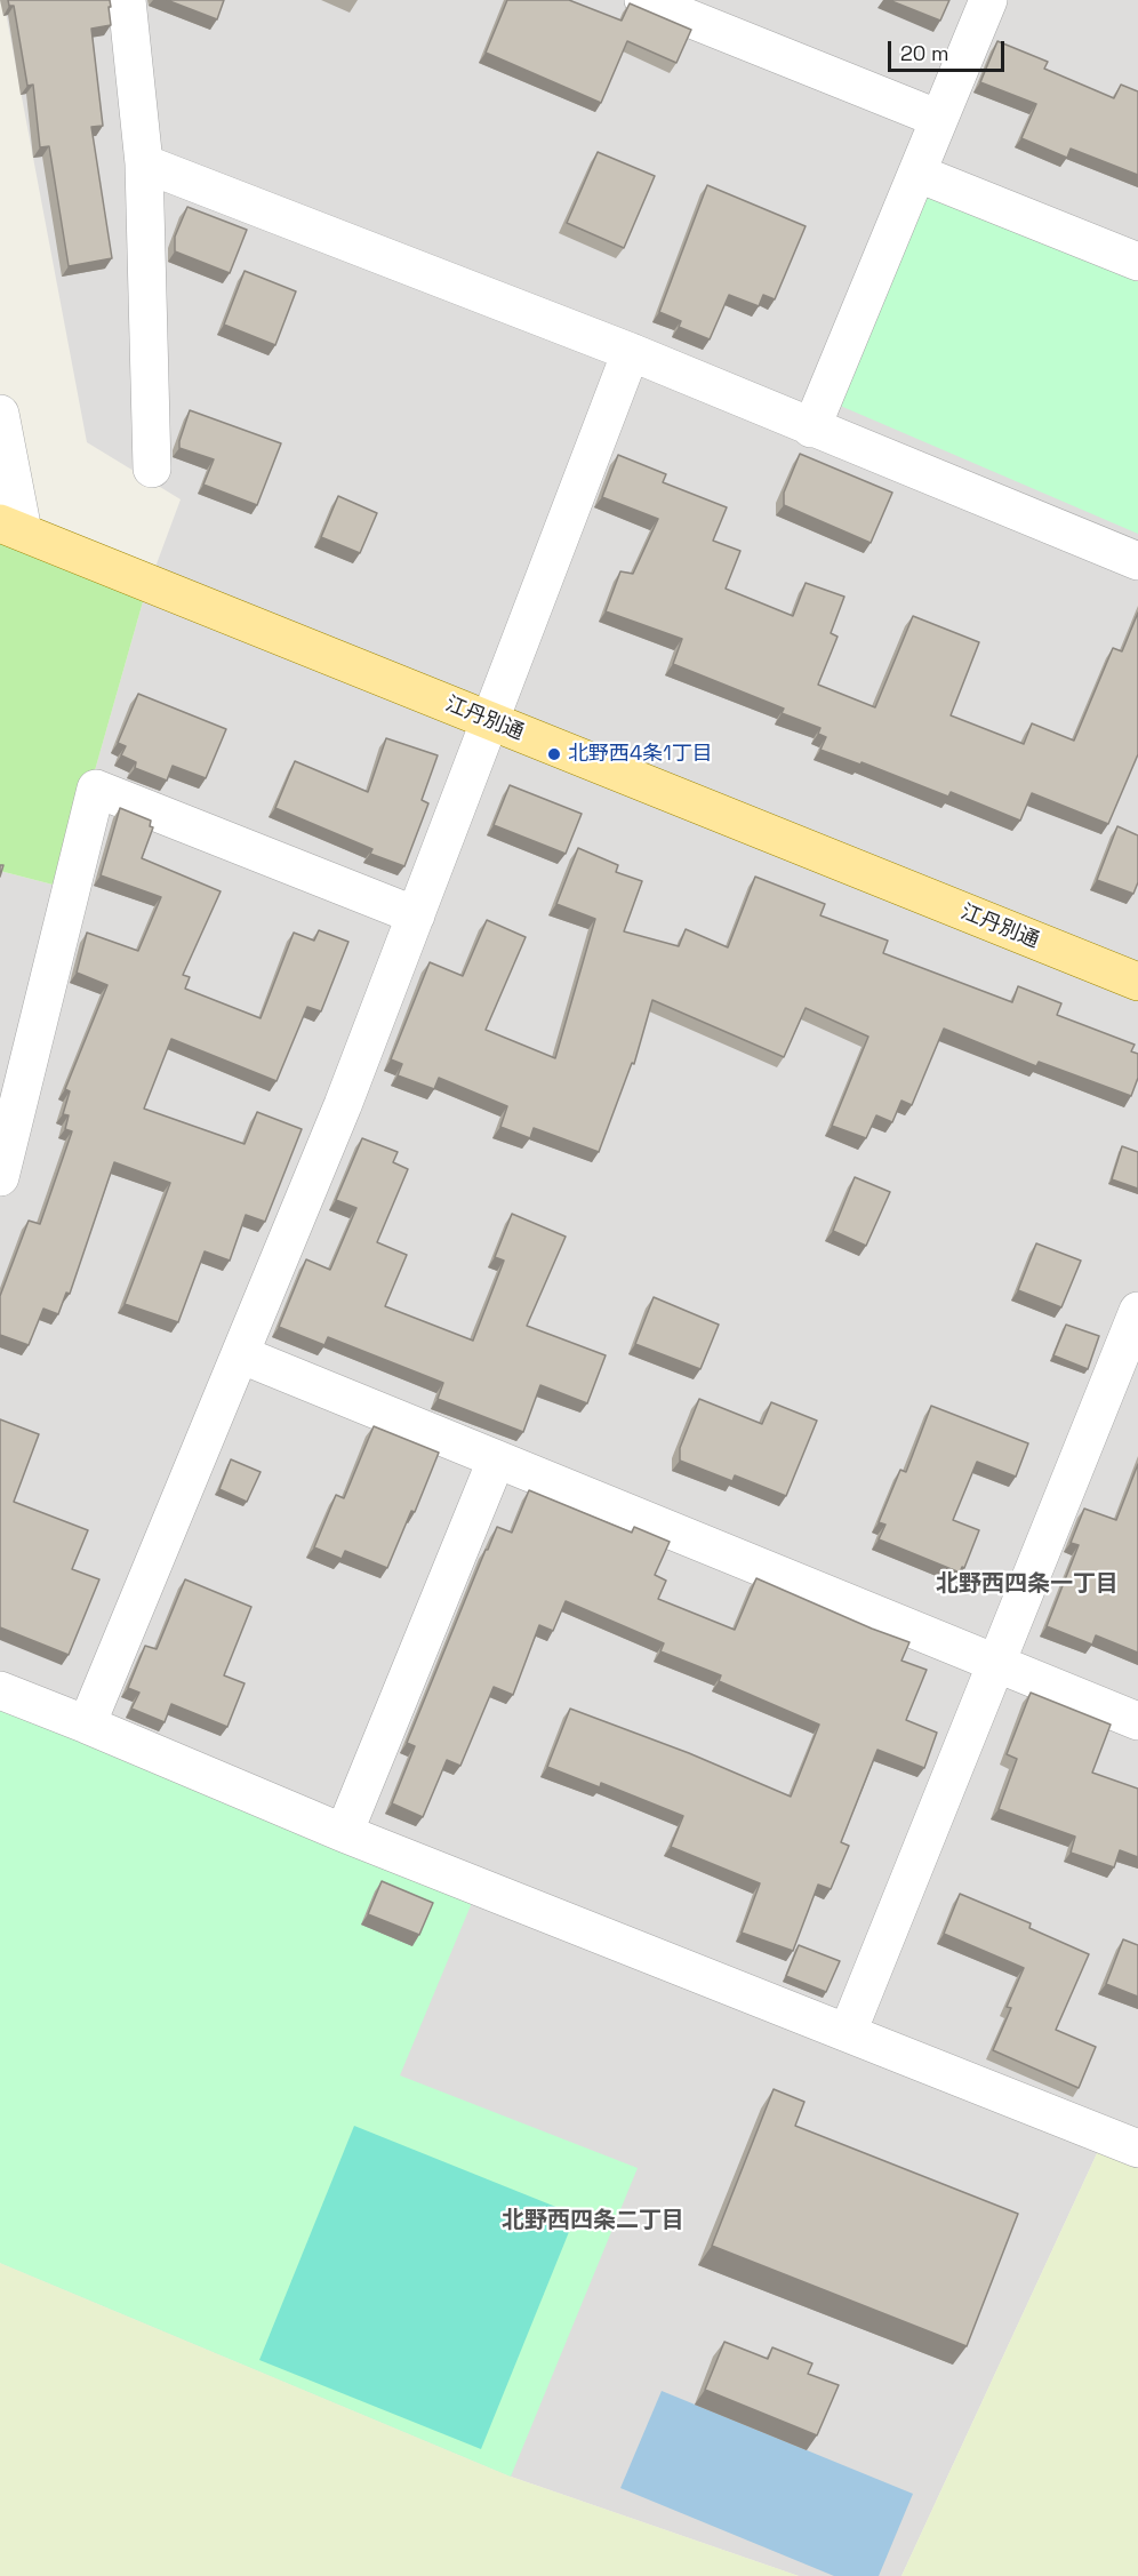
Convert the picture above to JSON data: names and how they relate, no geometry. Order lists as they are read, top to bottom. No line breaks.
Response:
{"streets":{"main road":["江丹別通"]},"districts":["北野西四条一丁目","北野西四条二丁目"],"places":["北野西4条1丁目"],"scale_bar":"20 m"}
